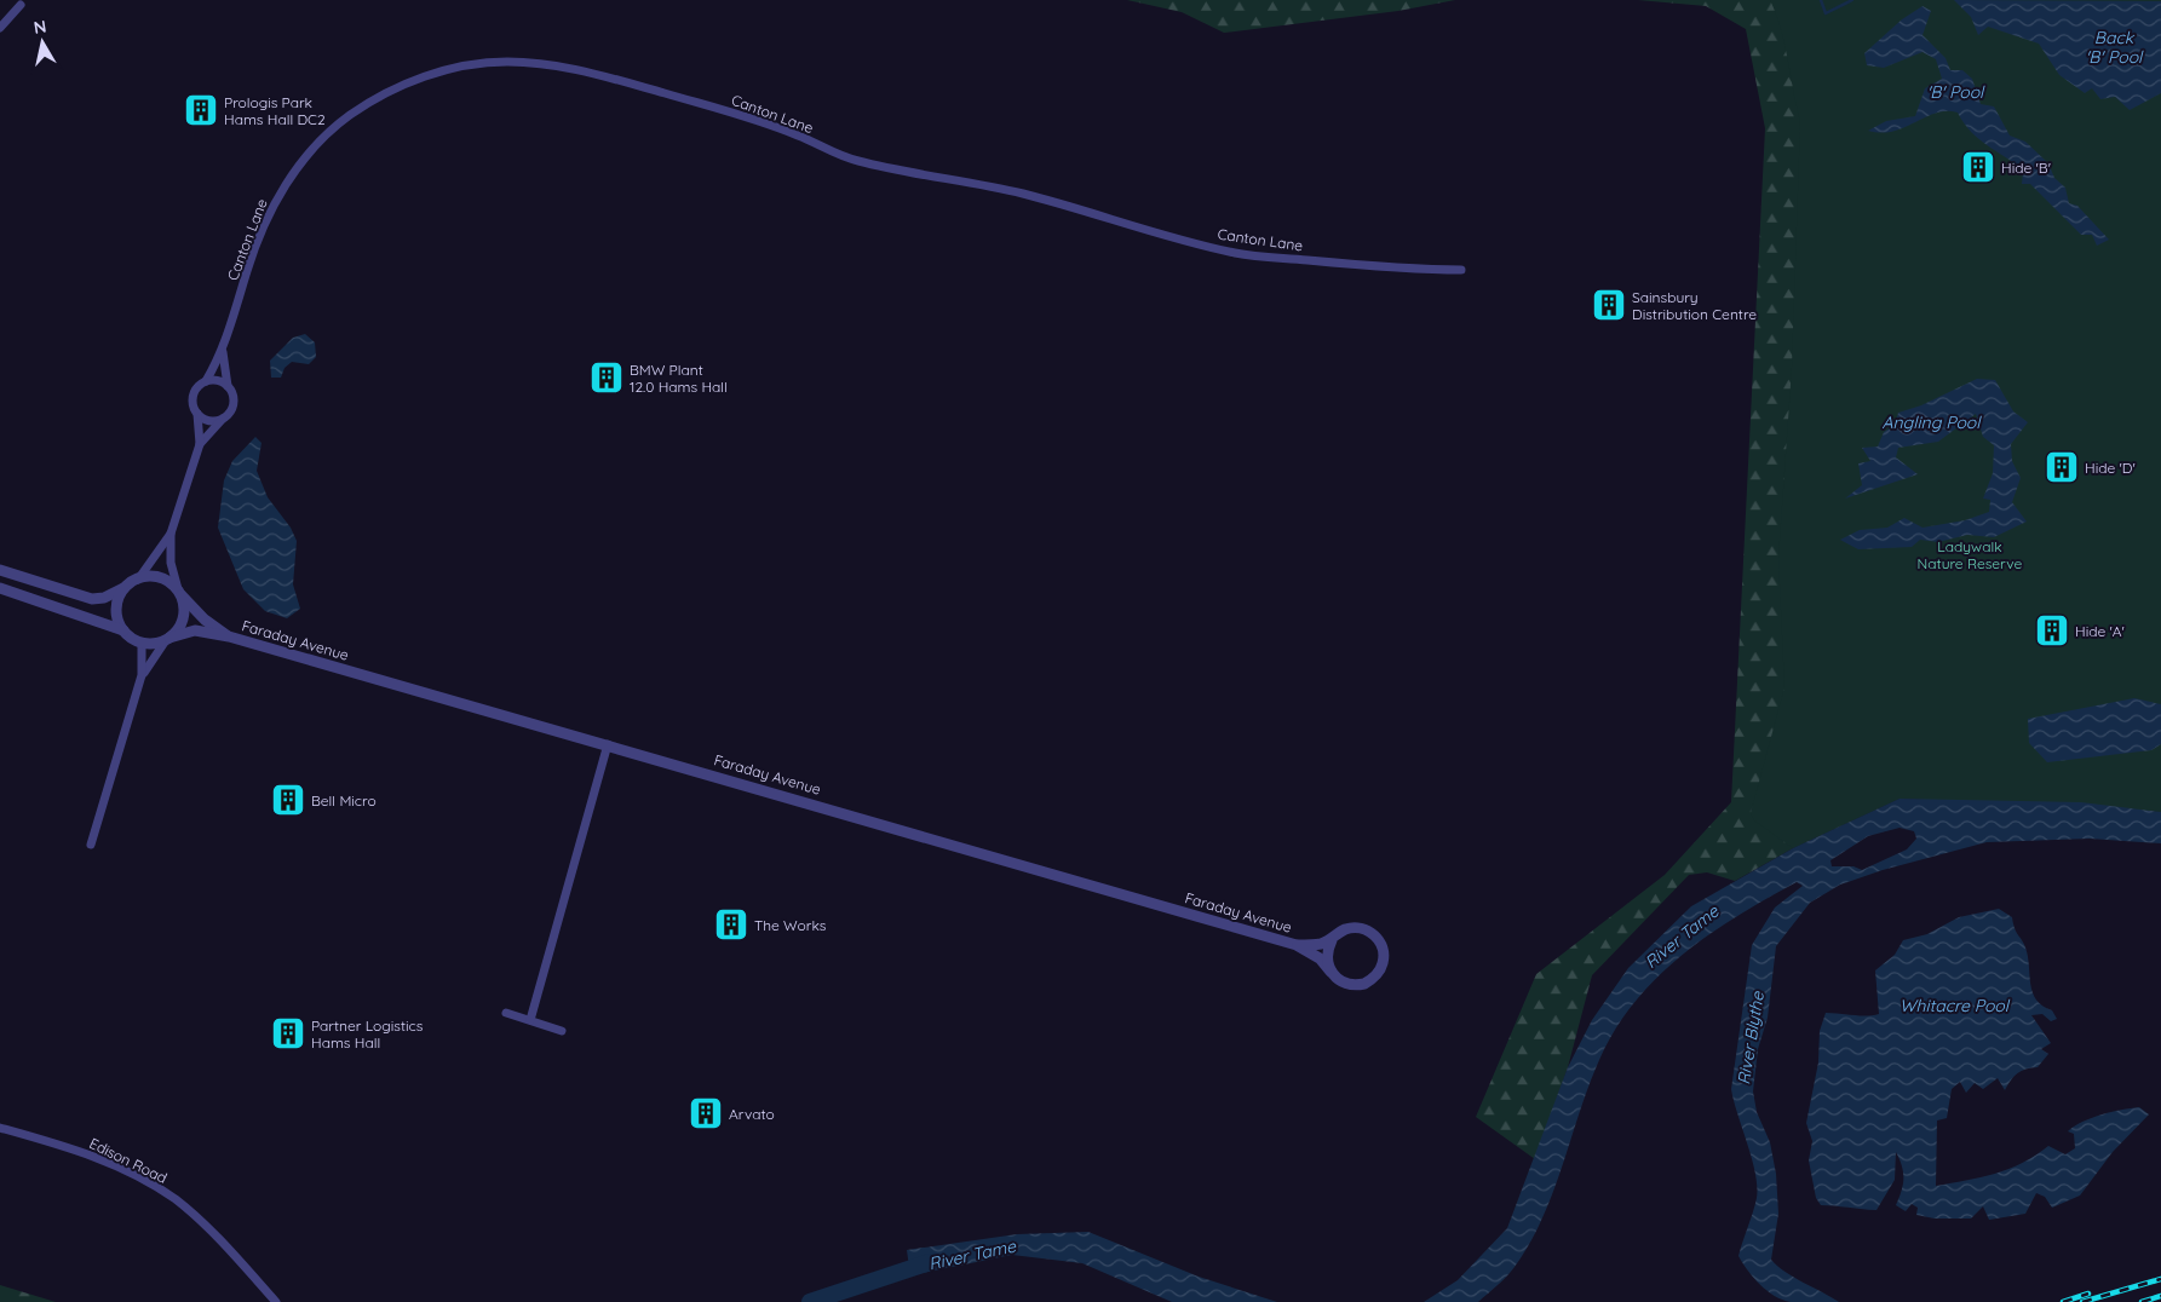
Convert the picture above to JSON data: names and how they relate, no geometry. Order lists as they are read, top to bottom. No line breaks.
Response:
{"streets":{"street":["Canton Lane","Faraday Avenue","Edison Road"]},"water":["Back 'B' Pool","'B' Pool","Angling Pool","River Tame","Whitacre Pool","River Blythe"],"parks":["Ladywalk Nature Reserve"],"places":{"building":["Prologis Park Hams Hall DC2","Hide 'B'","Sainsbury Distribution Centre","BMW Plant 12.0 Hams Hall","Hide 'D'","Hide 'A'","Bell Micro","The Works","Partner Logistics Hams Hall","Arvato"]},"north":"top"}
